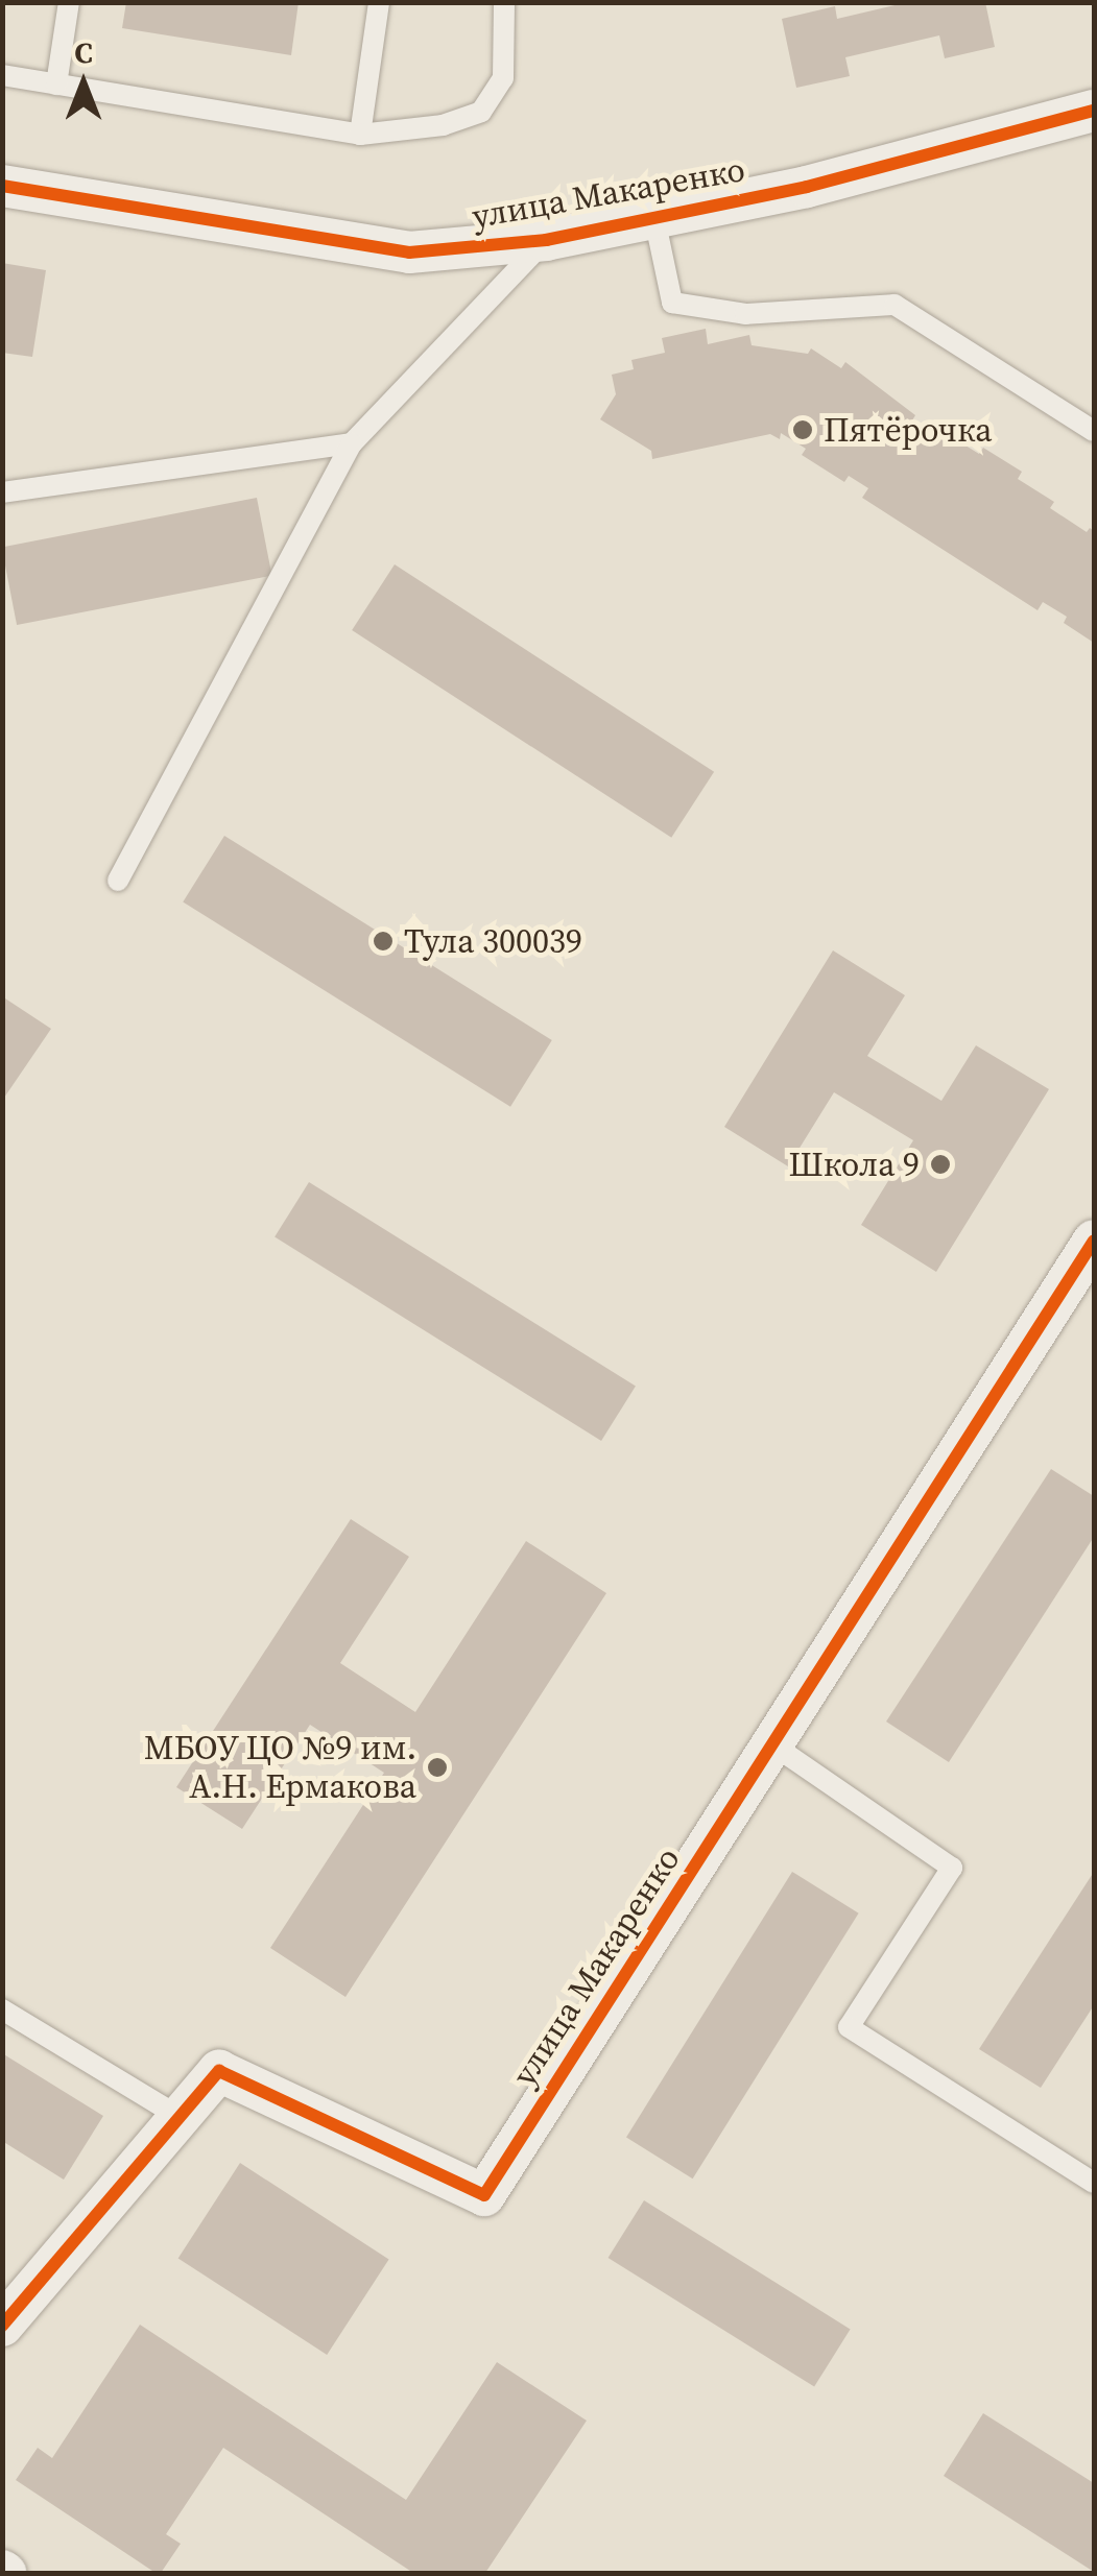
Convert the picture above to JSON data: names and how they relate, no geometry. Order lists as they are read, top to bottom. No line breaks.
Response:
{"streets":{"street":["улица Макаренко"]},"places":["Пятёрочка","Тула 300039","Школа 9","МБОУ ЦО №9 им. А.Н. Ермакова"],"north":"top"}
